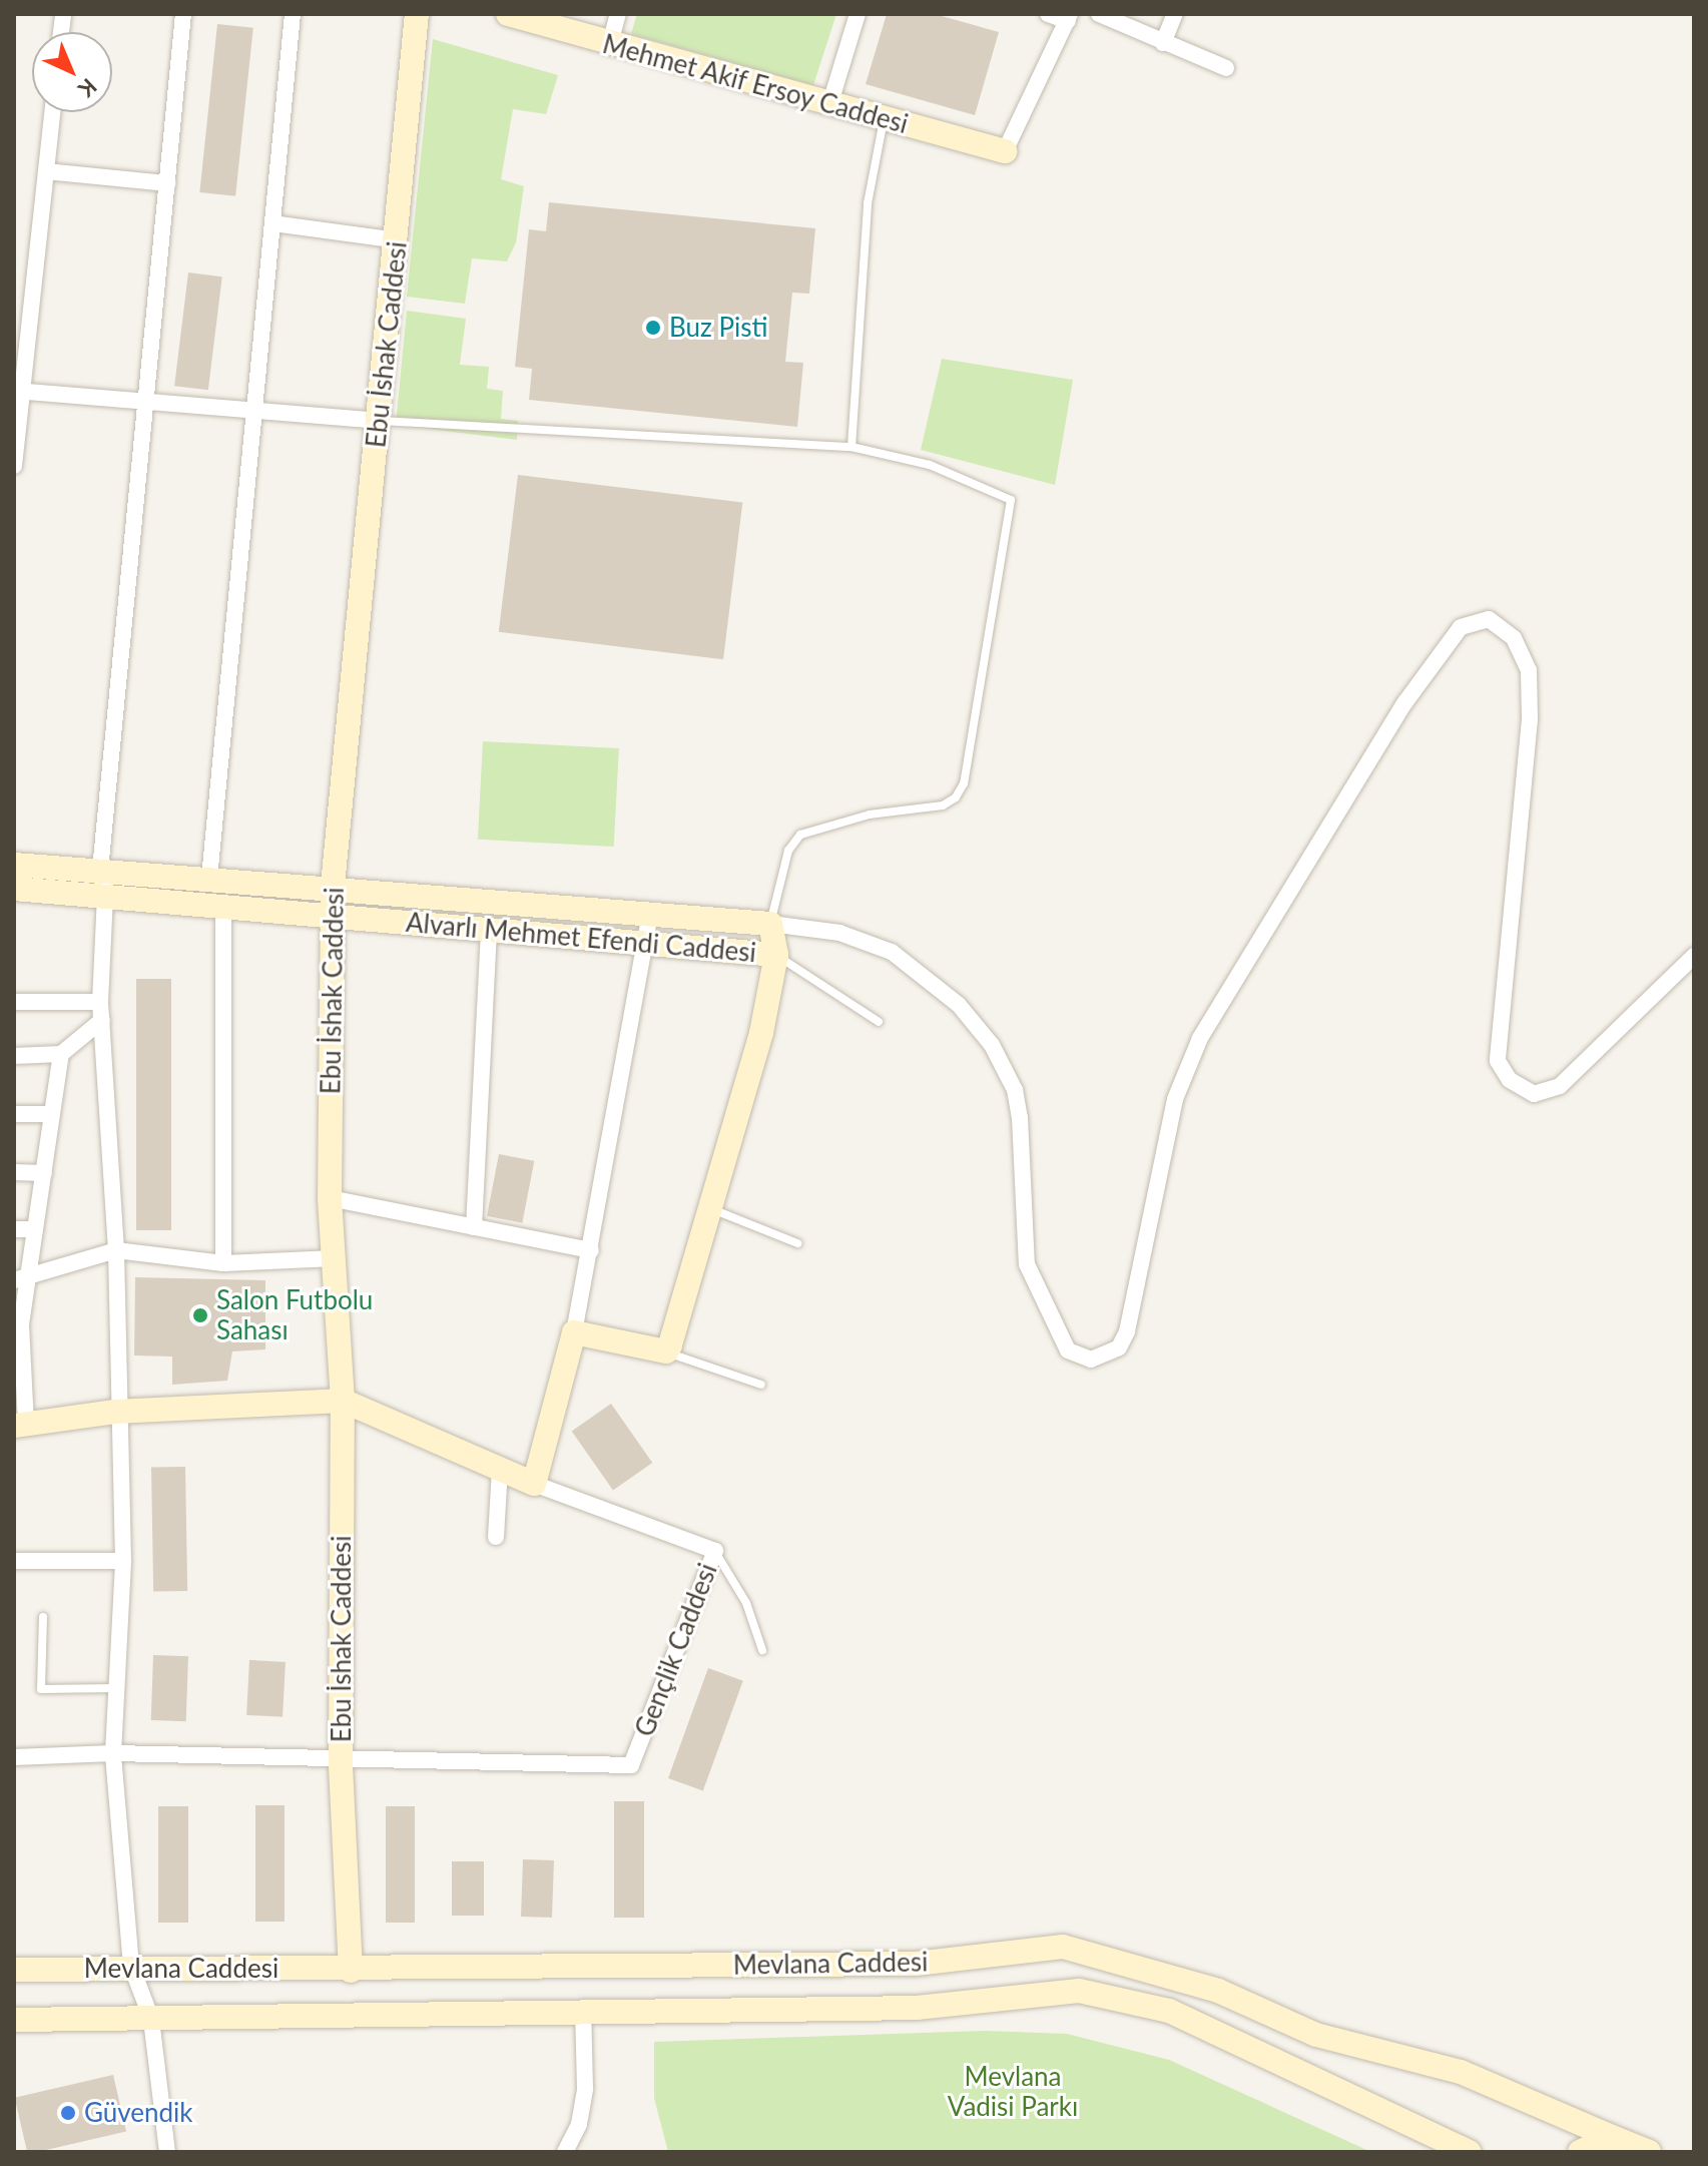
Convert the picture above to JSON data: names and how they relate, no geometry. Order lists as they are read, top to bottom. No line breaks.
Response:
{"streets":{"street":["Mehmet Akif Ersoy Caddesi","Ebu İshak Caddesi","Alvarlı Mehmet Efendi Caddesi","Gençlik Caddesi","Mevlana Caddesi"]},"crossings":[["Ebu İshak Caddesi","Alvarlı Mehmet Efendi Caddesi"],["Ebu İshak Caddesi","Gençlik Caddesi"],["Ebu İshak Caddesi","Mevlana Caddesi"]],"parks":["Mevlana Vadisi Parkı"],"places":["Buz Pisti","Salon Futbolu Sahası","Güvendik"],"north":"bottom right"}
